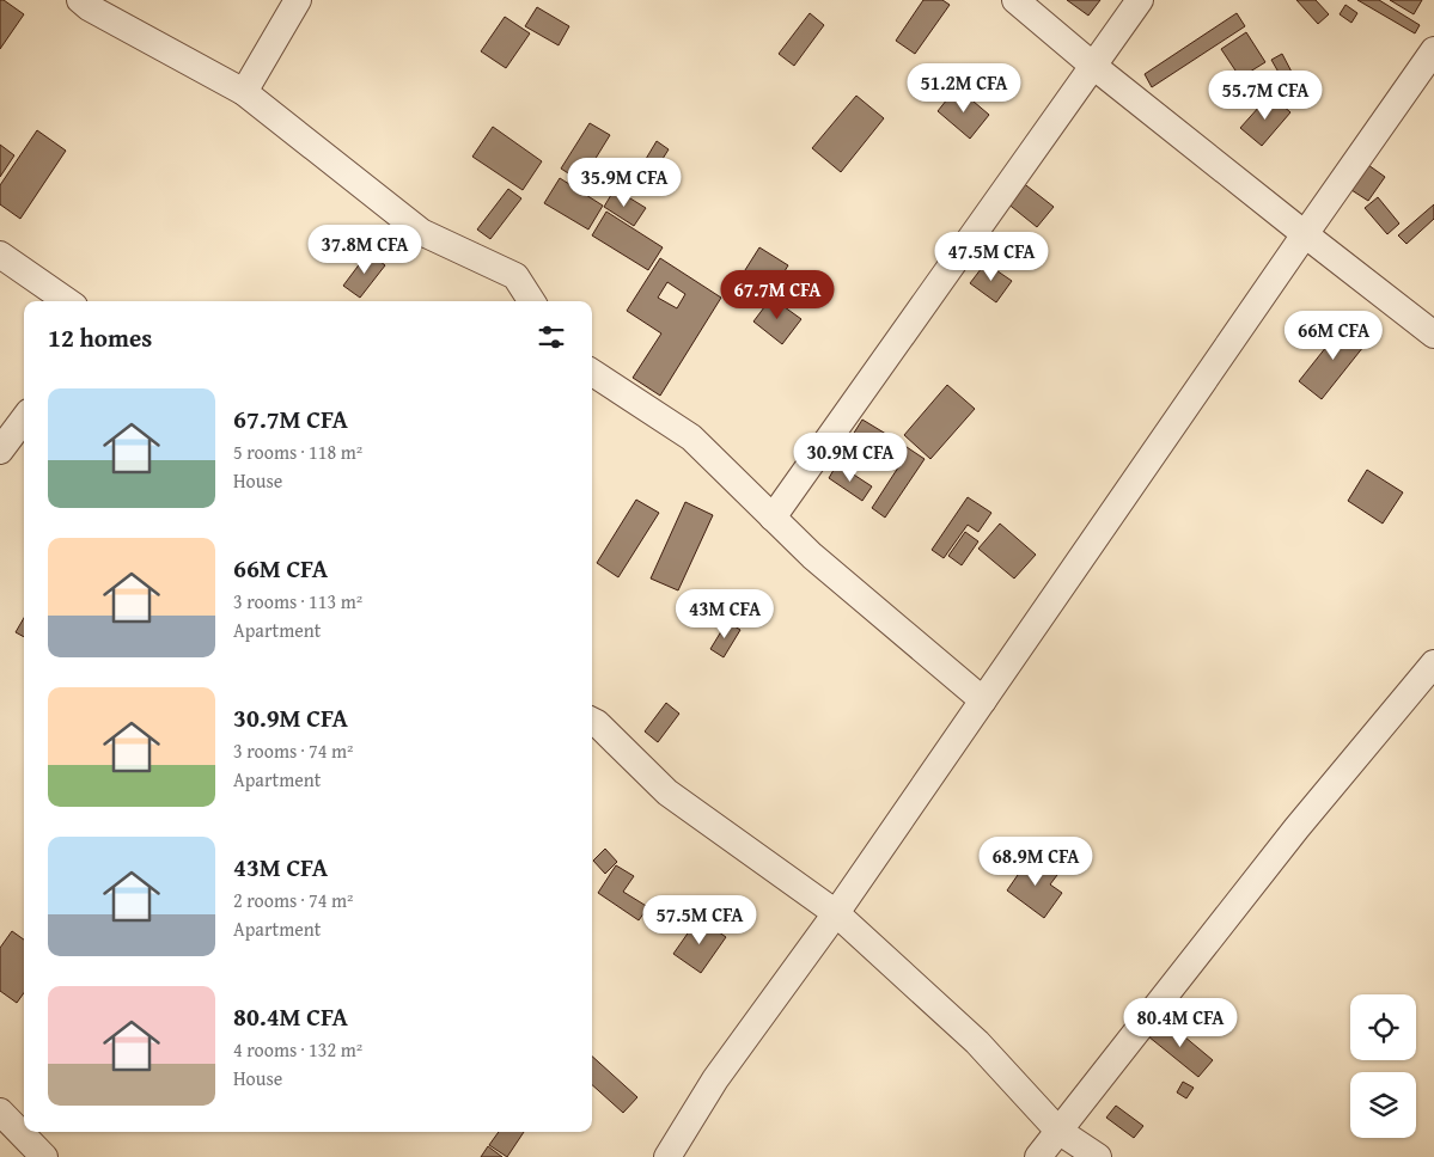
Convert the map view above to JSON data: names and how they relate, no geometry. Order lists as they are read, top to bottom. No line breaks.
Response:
{"page":{"price":["51.2M CFA","55.7M CFA","35.9M CFA","37.8M CFA","47.5M CFA","67.7M CFA","66M CFA","30.9M CFA","43M CFA","68.9M CFA","57.5M CFA","80.4M CFA"],"heading":"12 homes","list":[{"name":"67.7M CFA","note":"5 rooms · 118 m² · House"},{"name":"66M CFA","note":"3 rooms · 113 m² · Apartment"},{"name":"30.9M CFA","note":"3 rooms · 74 m² · Apartment"},{"name":"43M CFA","note":"2 rooms · 74 m² · Apartment"},{"name":"80.4M CFA","note":"4 rooms · 132 m² · House"}]}}
